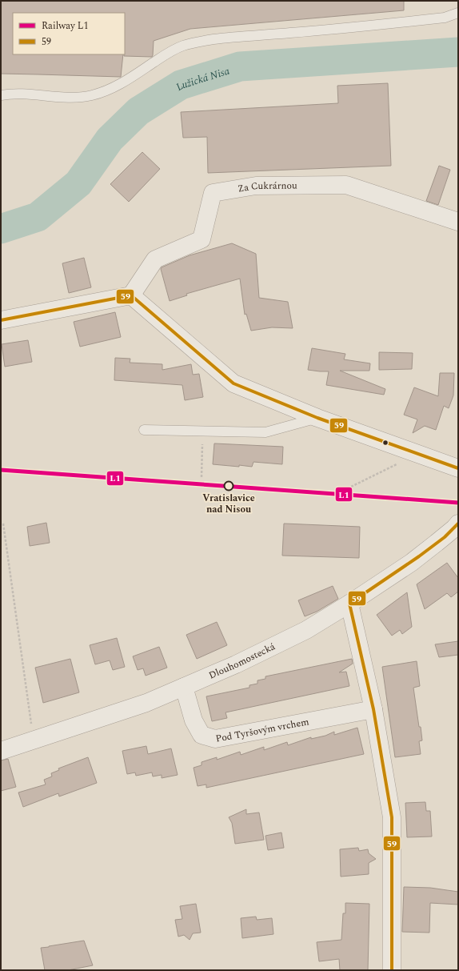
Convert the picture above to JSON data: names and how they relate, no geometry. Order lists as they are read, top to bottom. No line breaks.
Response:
{"streets":{"street":["Za Cukrárnou","Dlouhomostecká","Pod Tyršovým vrchem"]},"crossings":[["Dlouhomostecká","Pod Tyršovým vrchem"]],"water":["Lužická Nisa"],"places":["Vratislavice nad Nisou"],"lines":["transit line 59","rail line L1"],"legend":["Railway L1","59"]}
